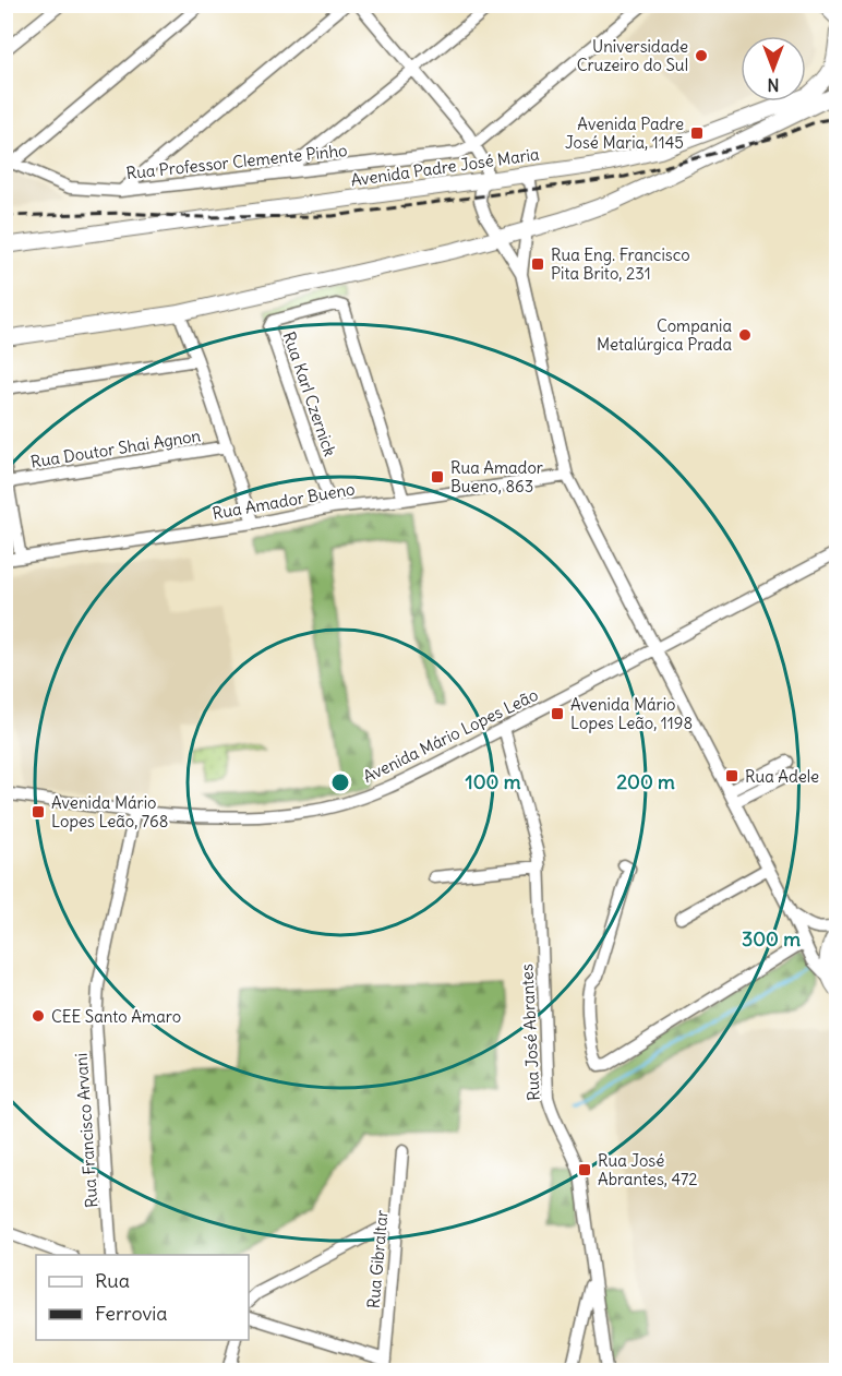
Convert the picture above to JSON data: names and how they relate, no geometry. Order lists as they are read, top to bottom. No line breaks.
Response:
{"streets":{"main road":["Avenida Padre José Maria"],"street":["Rua Professor Clemente Pinho","Rua Karl Czernick","Rua Doutor Shai Agnon","Rua Amador Bueno","Avenida Mário Lopes Leão","Rua José Abrantes","Rua Francisco Arvani","Rua Gibraltar"]},"crossings":[["Rua Karl Czernick","Rua Amador Bueno"],["Avenida Mário Lopes Leão","Rua José Abrantes"],["Avenida Mário Lopes Leão","Rua Francisco Arvani"]],"places":{"other":["Universidade Cruzeiro do Sul","Compania Metalúrgica Prada","CEE Santo Amaro"],"transit":["Avenida Padre José Maria, 1145","Rua Eng. Francisco Pita Brito, 231","Rua Amador Bueno, 863","Avenida Mário Lopes Leão, 1198","Rua Adele","Avenida Mário Lopes Leão, 768","Rua José Abrantes, 472"]},"legend":["Rua","Ferrovia"],"north":"bottom","rings":["100 m","200 m","300 m"]}
